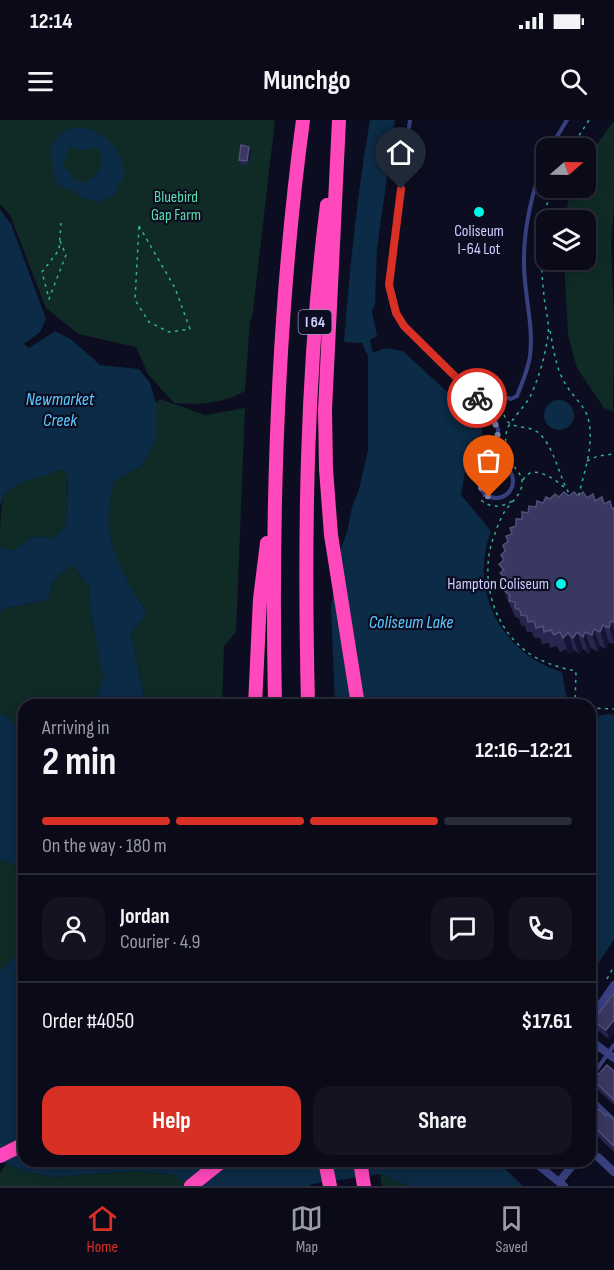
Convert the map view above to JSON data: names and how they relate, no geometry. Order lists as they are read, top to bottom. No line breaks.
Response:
{"streets":{"highway":["I 64"]},"water":["Newmarket Creek","Coliseum Lake"],"parks":["Bluebird Gap Farm"],"places":["Coliseum I-64 Lot","Hampton Coliseum"],"north":"right","page":{"status":"12:14","header":"Munchgo","heading":["2 min","Arriving in","12:16–12:21"],"panel":["Jordan","Courier · 4.9","Order #4050","$17.61"],"bar":"On the way · 180 m","buttons":["Help","Share"],"tabs":["Home","Map","Saved"]}}
